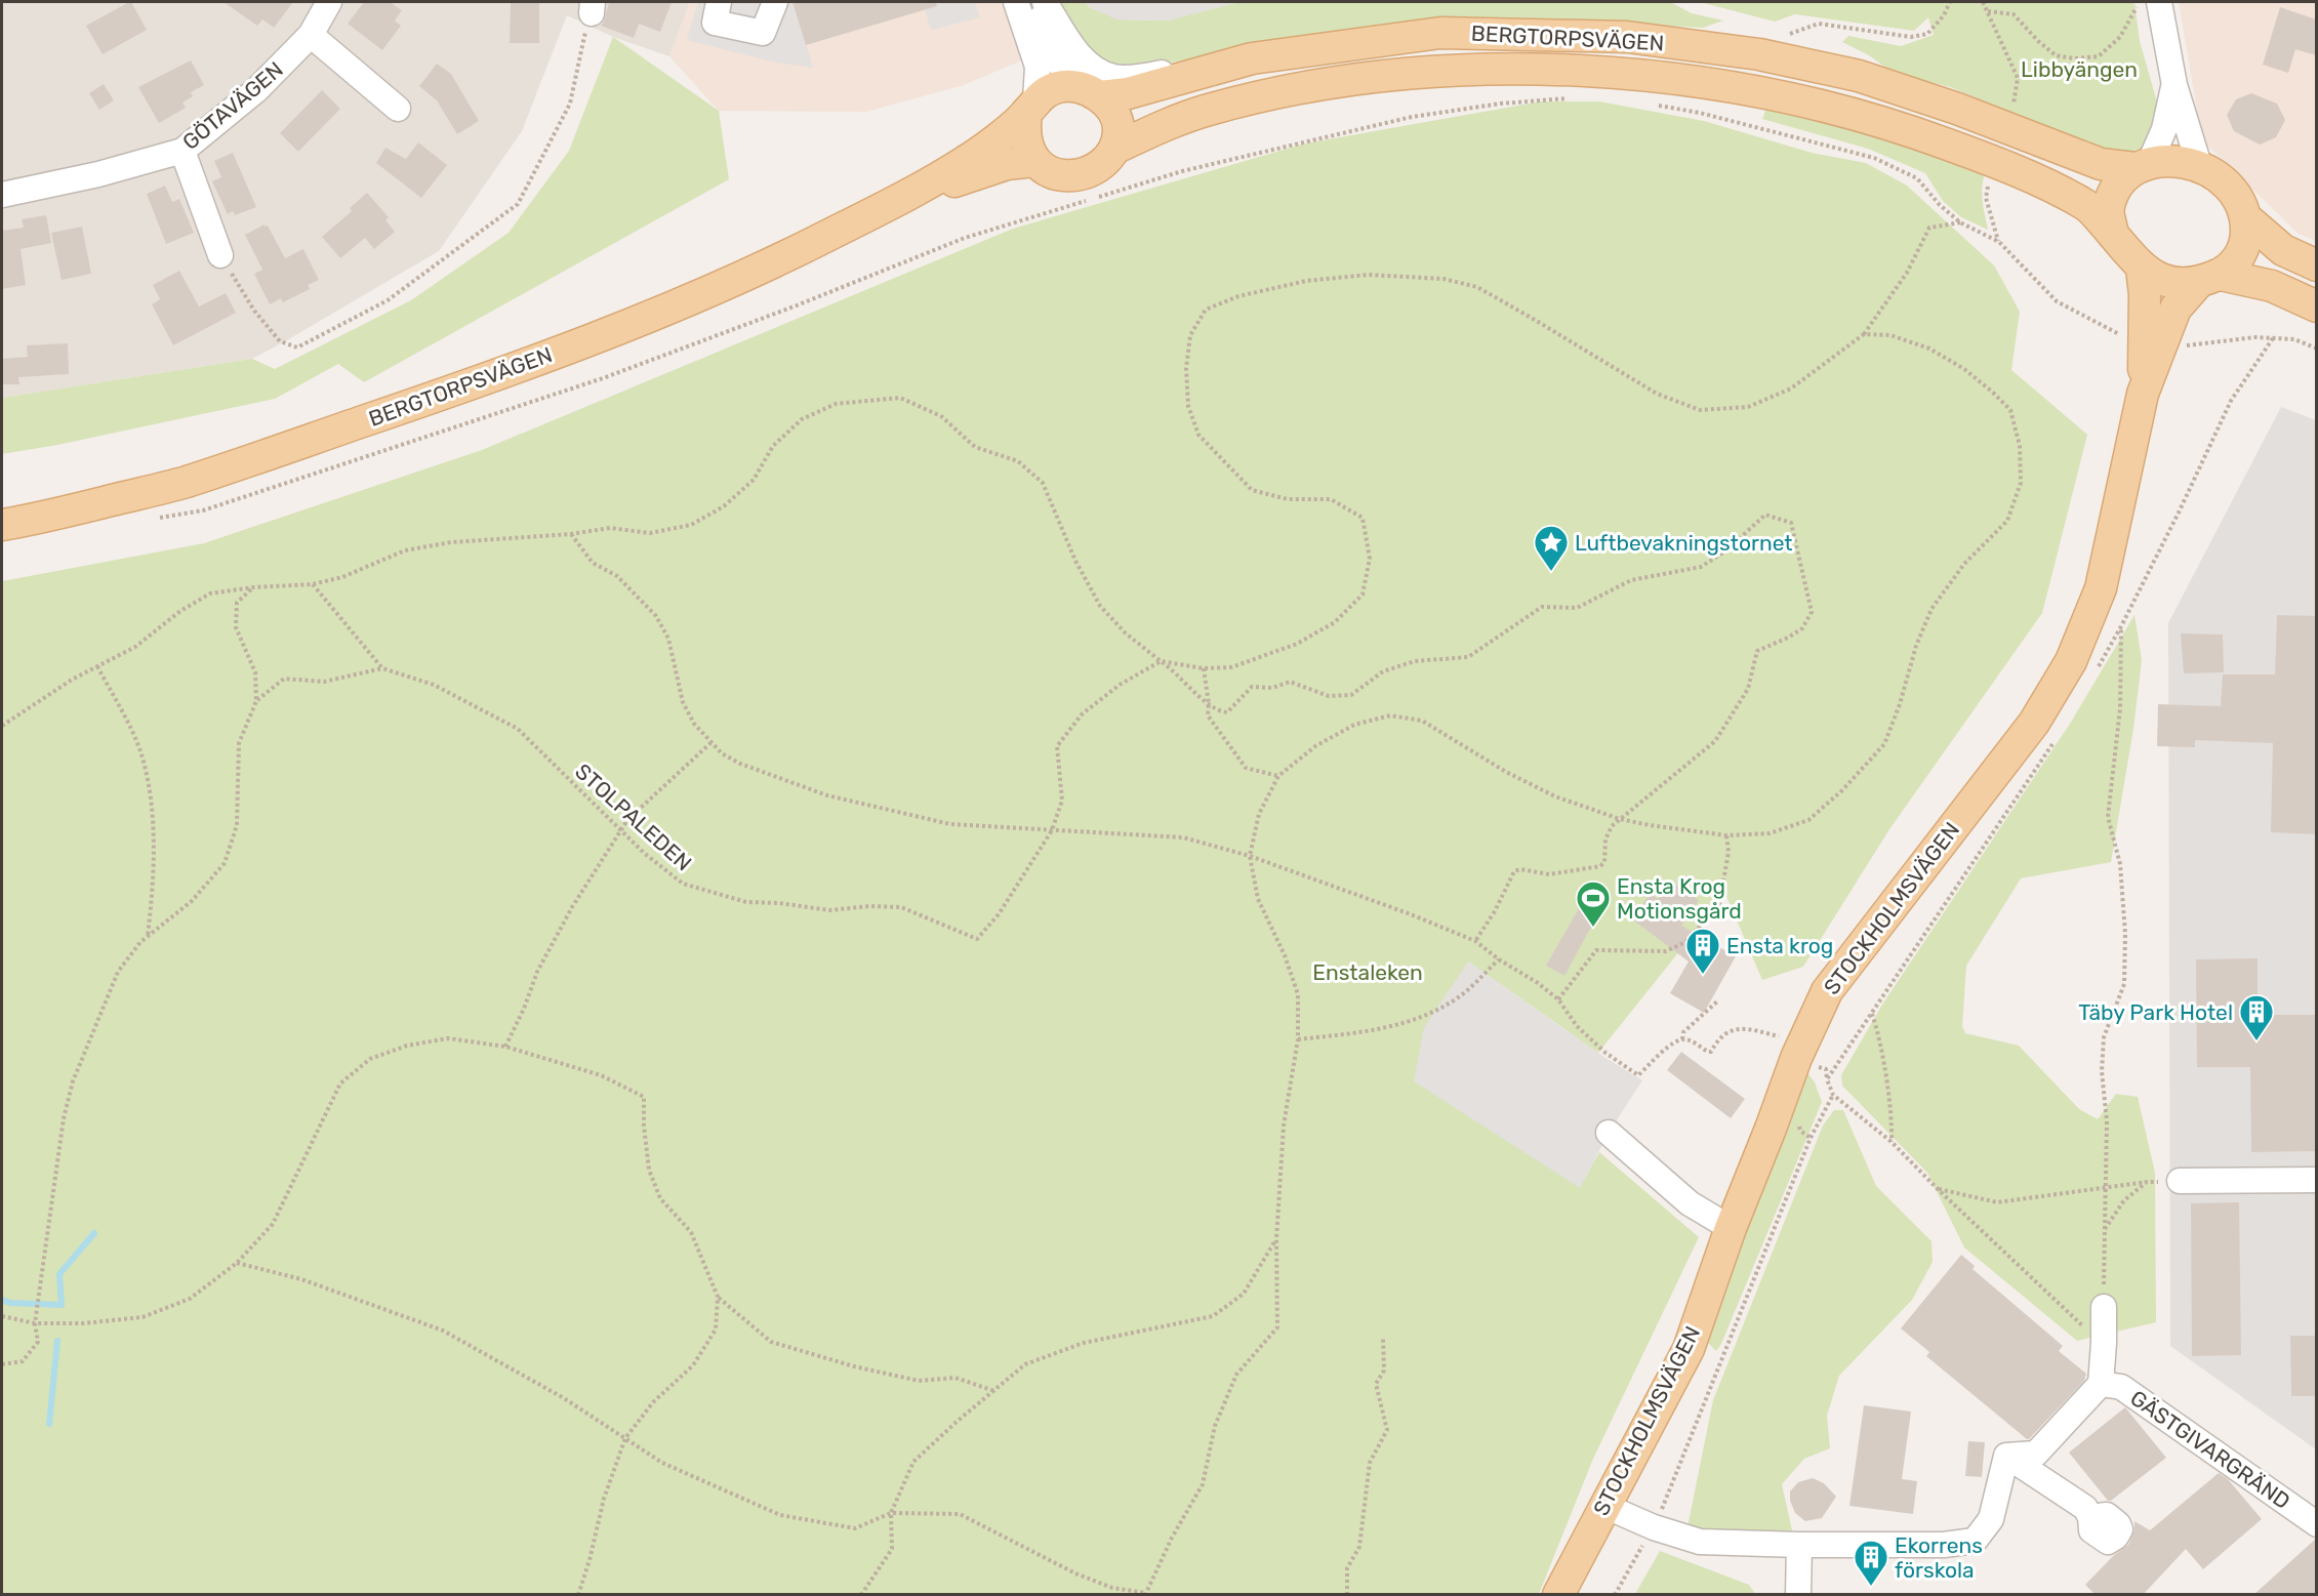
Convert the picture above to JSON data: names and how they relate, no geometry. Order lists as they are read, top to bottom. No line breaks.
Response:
{"streets":{"main road":["BERGTORPSVÄGEN","STOCKHOLMSVÄGEN"],"street":["GÖTAVÄGEN","GÄSTGIVARGRÄND"],"path":["STOLPALEDEN"]},"crossings":[["BERGTORPSVÄGEN","STOCKHOLMSVÄGEN"]],"parks":["Libbyängen","Enstaleken"],"places":{"place":["Luftbevakningstornet"],"sports":["Ensta Krog Motionsgård"],"building":["Ensta krog","Täby Park Hotel","Ekorrens förskola"]}}
